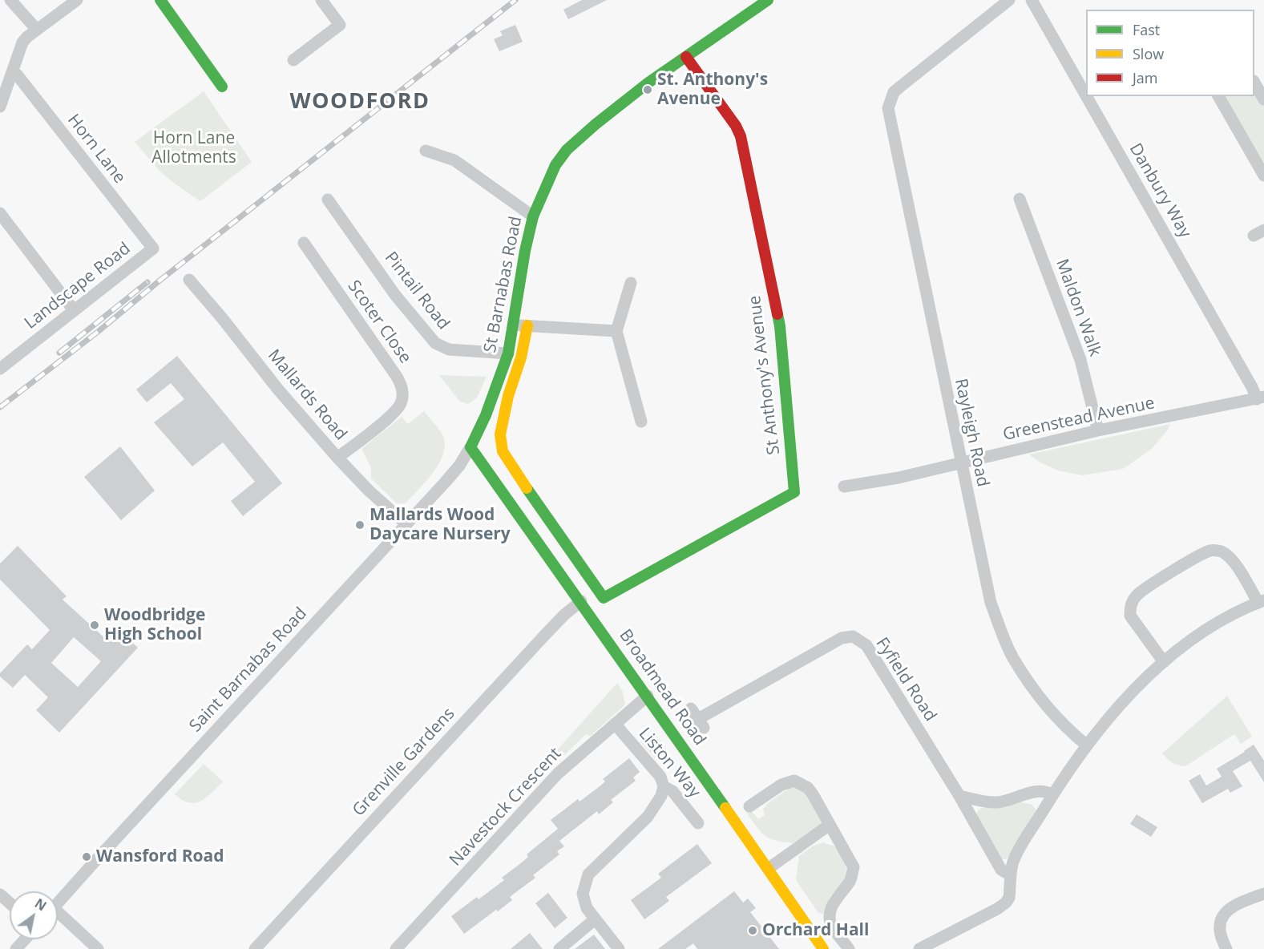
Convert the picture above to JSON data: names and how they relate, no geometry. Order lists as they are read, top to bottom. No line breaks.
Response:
{"streets":{"street":["Horn Lane","Danbury Way","St Barnabas Road","Landscape Road","Pintail Road","Maldon Walk","Scoter Close","St Anthony's Avenue","Mallards Road","Greenstead Avenue","Rayleigh Road","Saint Barnabas Road","Fyfield Road","Broadmead Road","Grenville Gardens","Liston Way","Navestock Crescent"]},"crossings":[["Horn Lane","Landscape Road"],["Danbury Way","Greenstead Avenue"],["St Barnabas Road","Pintail Road"],["St Barnabas Road","St Anthony's Avenue"],["St Barnabas Road","Saint Barnabas Road"],["St Barnabas Road","Broadmead Road"],["Maldon Walk","Greenstead Avenue"],["Scoter Close","Mallards Road"],["St Anthony's Avenue","Broadmead Road"],["St Anthony's Avenue","Grenville Gardens"],["Mallards Road","Saint Barnabas Road"],["Greenstead Avenue","Rayleigh Road"],["Saint Barnabas Road","Broadmead Road"],["Broadmead Road","Grenville Gardens"],["Broadmead Road","Navestock Crescent"],["Liston Way","Navestock Crescent"]],"districts":["WOODFORD"],"parks":["Horn Lane Allotments"],"places":["St. Anthony's Avenue","Mallards Wood Daycare Nursery","Woodbridge High School","Wansford Road","Orchard Hall"],"legend":["Fast","Slow","Jam"],"north":"top right"}
